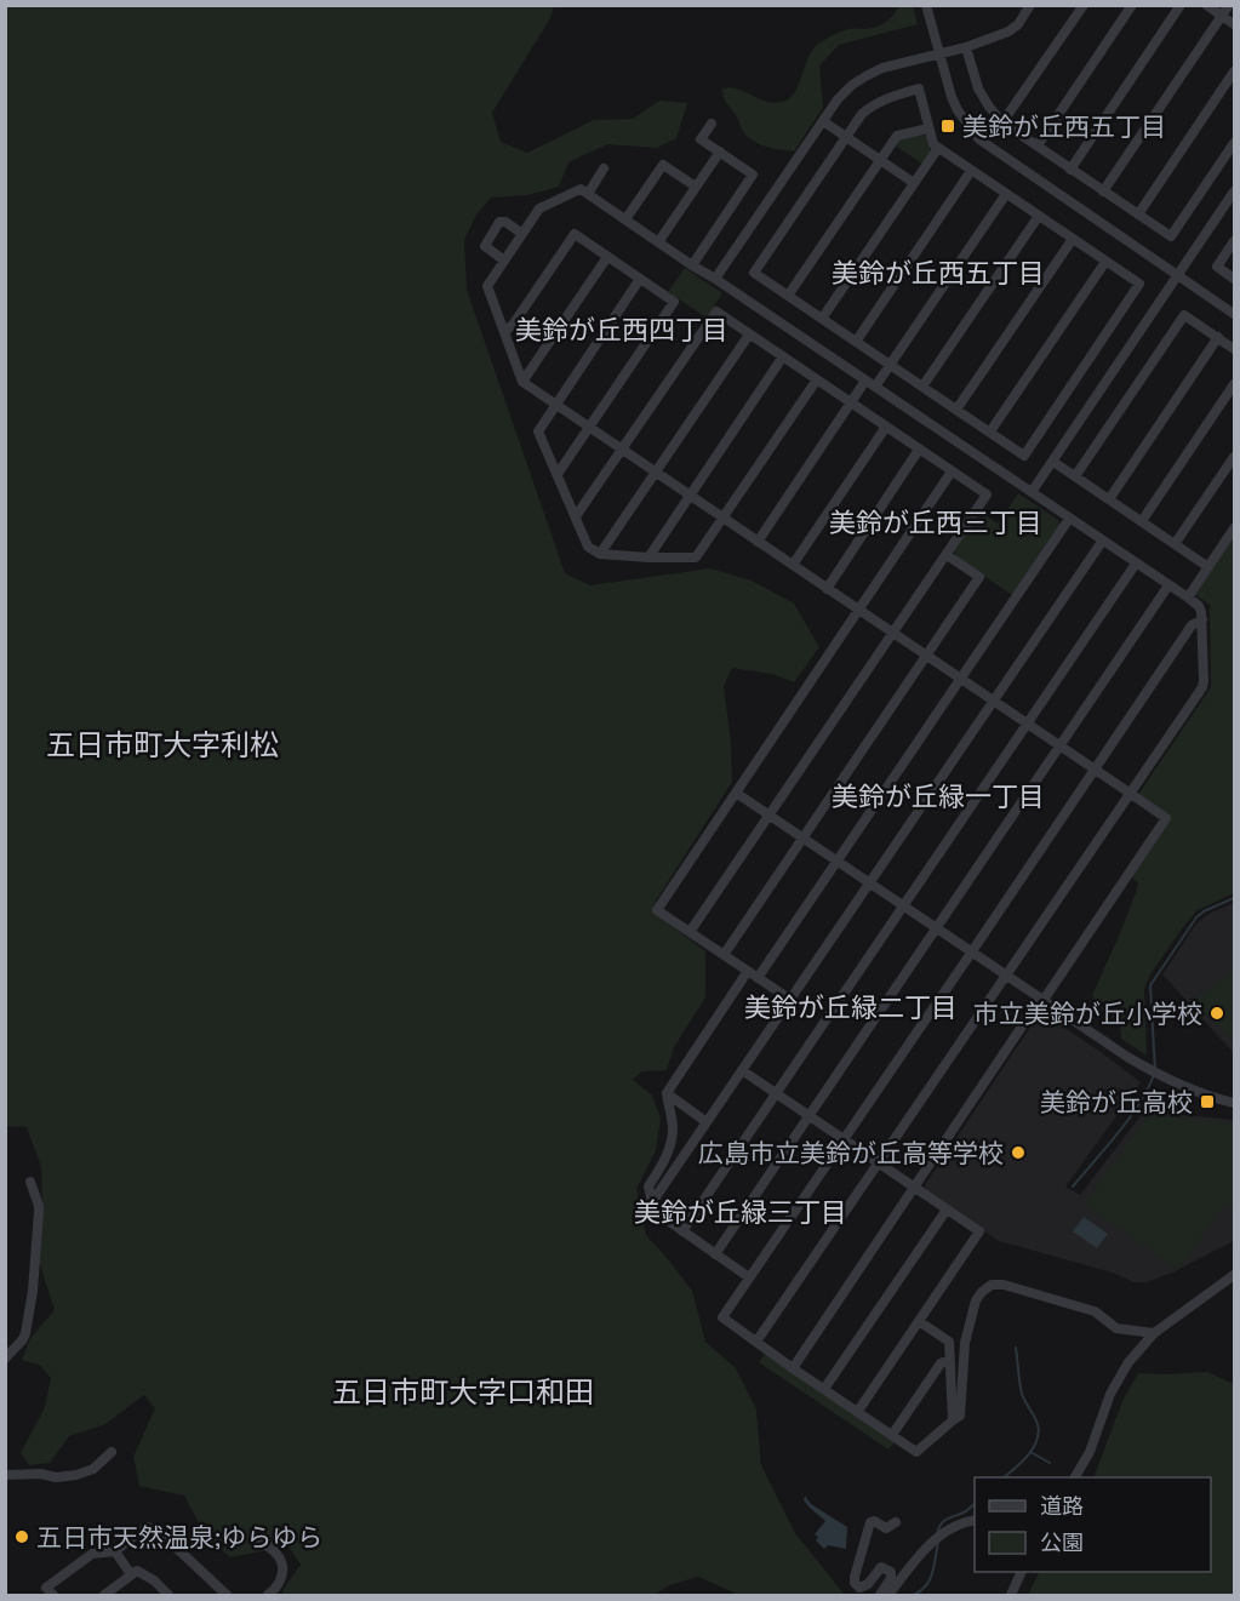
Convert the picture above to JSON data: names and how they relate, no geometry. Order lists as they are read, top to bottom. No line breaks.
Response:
{"districts":["美鈴が丘西五丁目","美鈴が丘西四丁目","美鈴が丘西三丁目","五日市町大字利松","美鈴が丘緑一丁目","美鈴が丘緑二丁目","美鈴が丘緑三丁目","五日市町大字口和田"],"places":{"transit":["美鈴が丘西五丁目","美鈴が丘高校"],"other":["市立美鈴が丘小学校","広島市立美鈴が丘高等学校","五日市天然温泉;ゆらゆら"]},"legend":["道路","公園"]}
